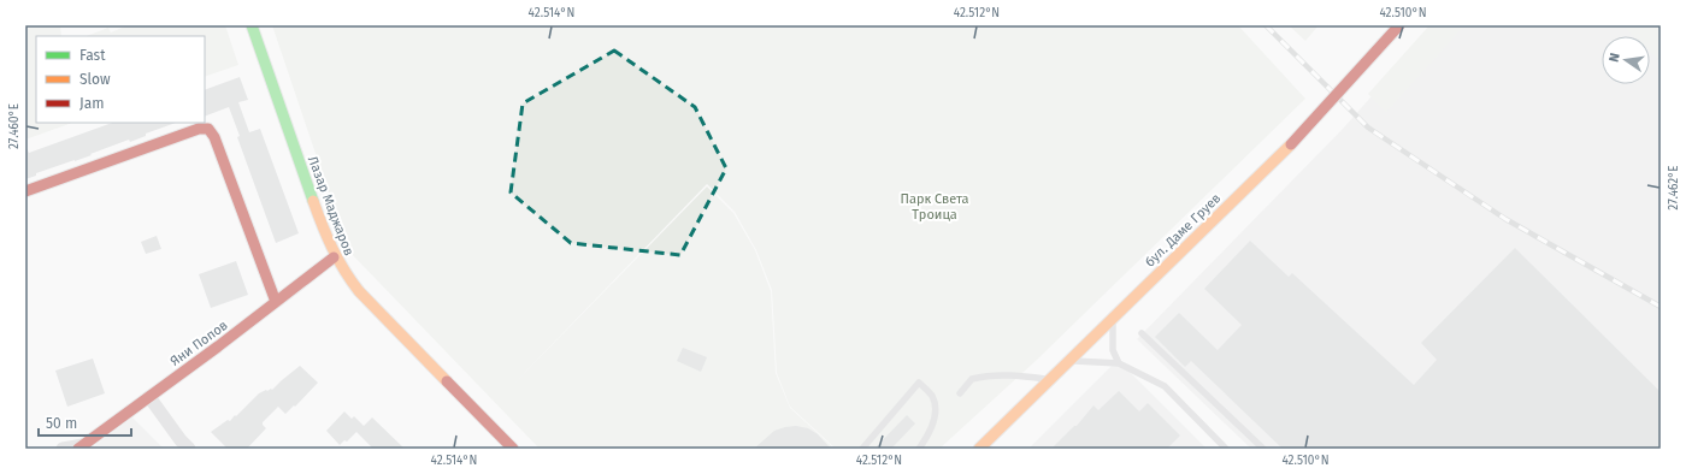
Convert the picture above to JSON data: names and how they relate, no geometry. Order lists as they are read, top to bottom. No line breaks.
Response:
{"streets":{"main road":["Лазар Маджаров","бул. Даме Груев","Яни Попов"]},"crossings":[["Лазар Маджаров","Яни Попов"]],"parks":["Парк Света Троица"],"legend":["Fast","Slow","Jam"],"scale_bar":"50 m","north":"left","coordinates":["42.514°N","42.512°N","42.510°N","27.460°E","27.462°E"]}
